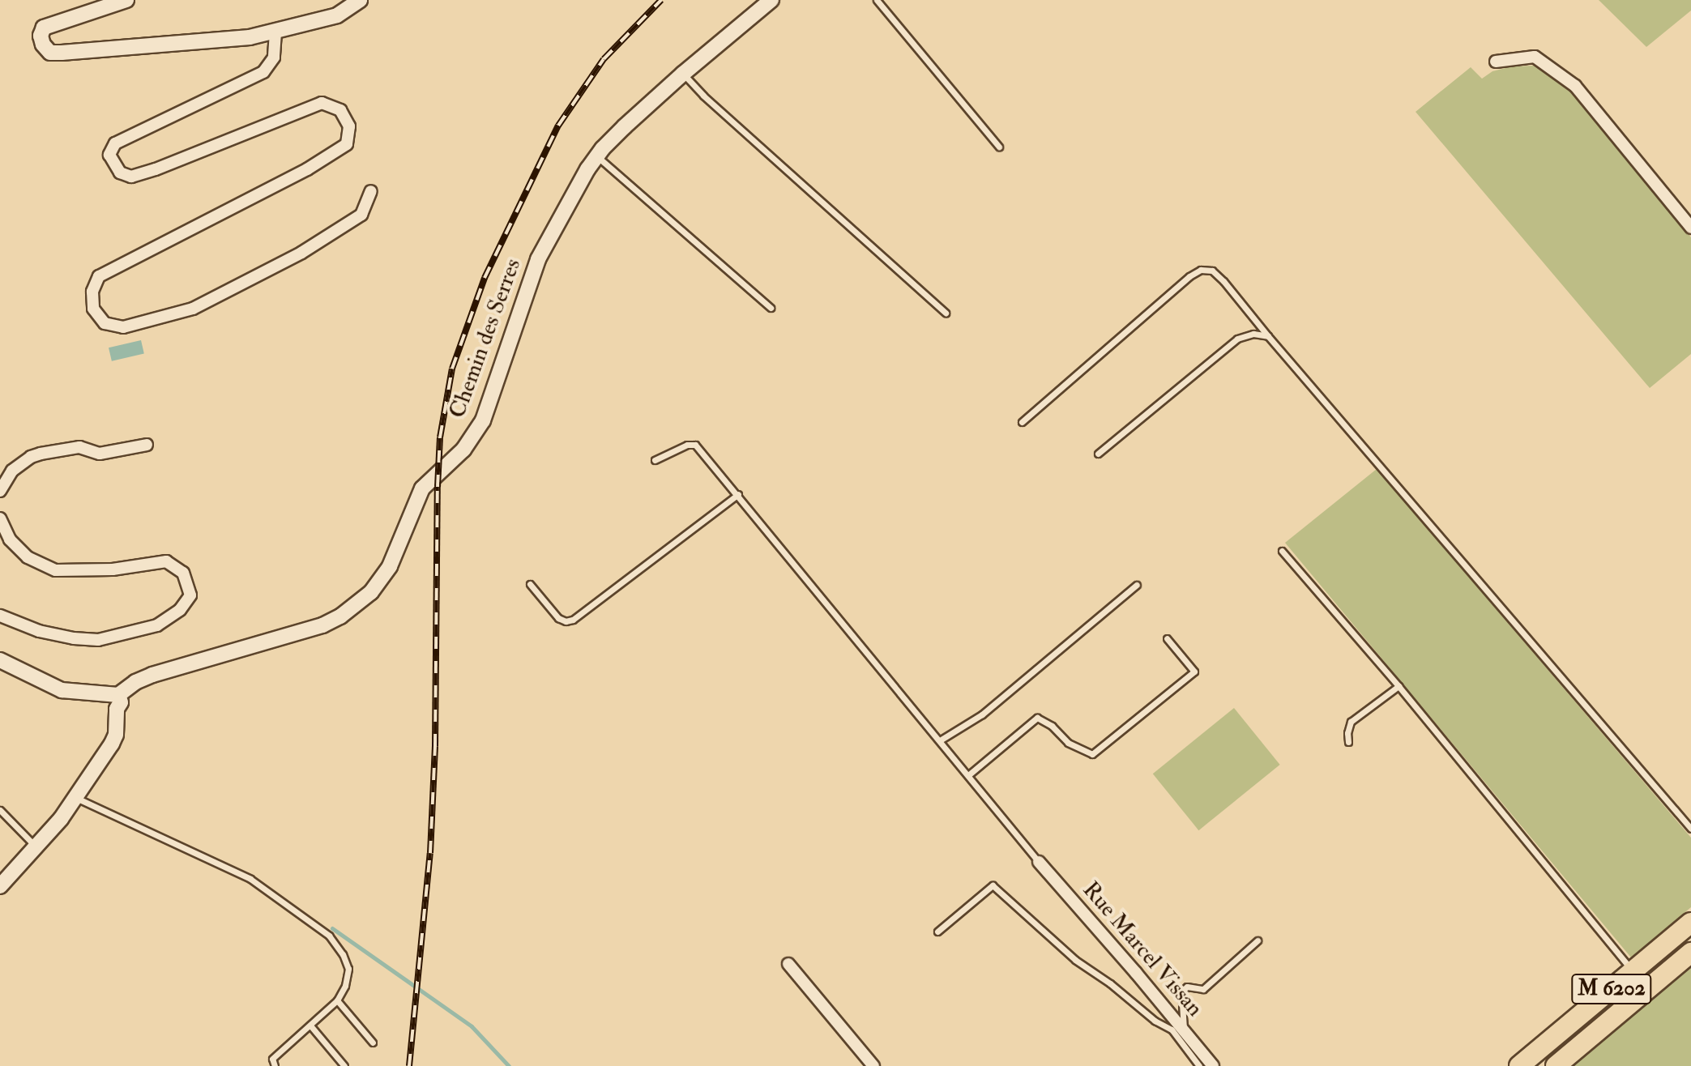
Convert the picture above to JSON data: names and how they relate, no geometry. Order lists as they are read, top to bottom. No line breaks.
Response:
{"streets":{"main road":["M 6202"],"street":["Chemin des Serres","Rue Marcel Vissan"]}}
